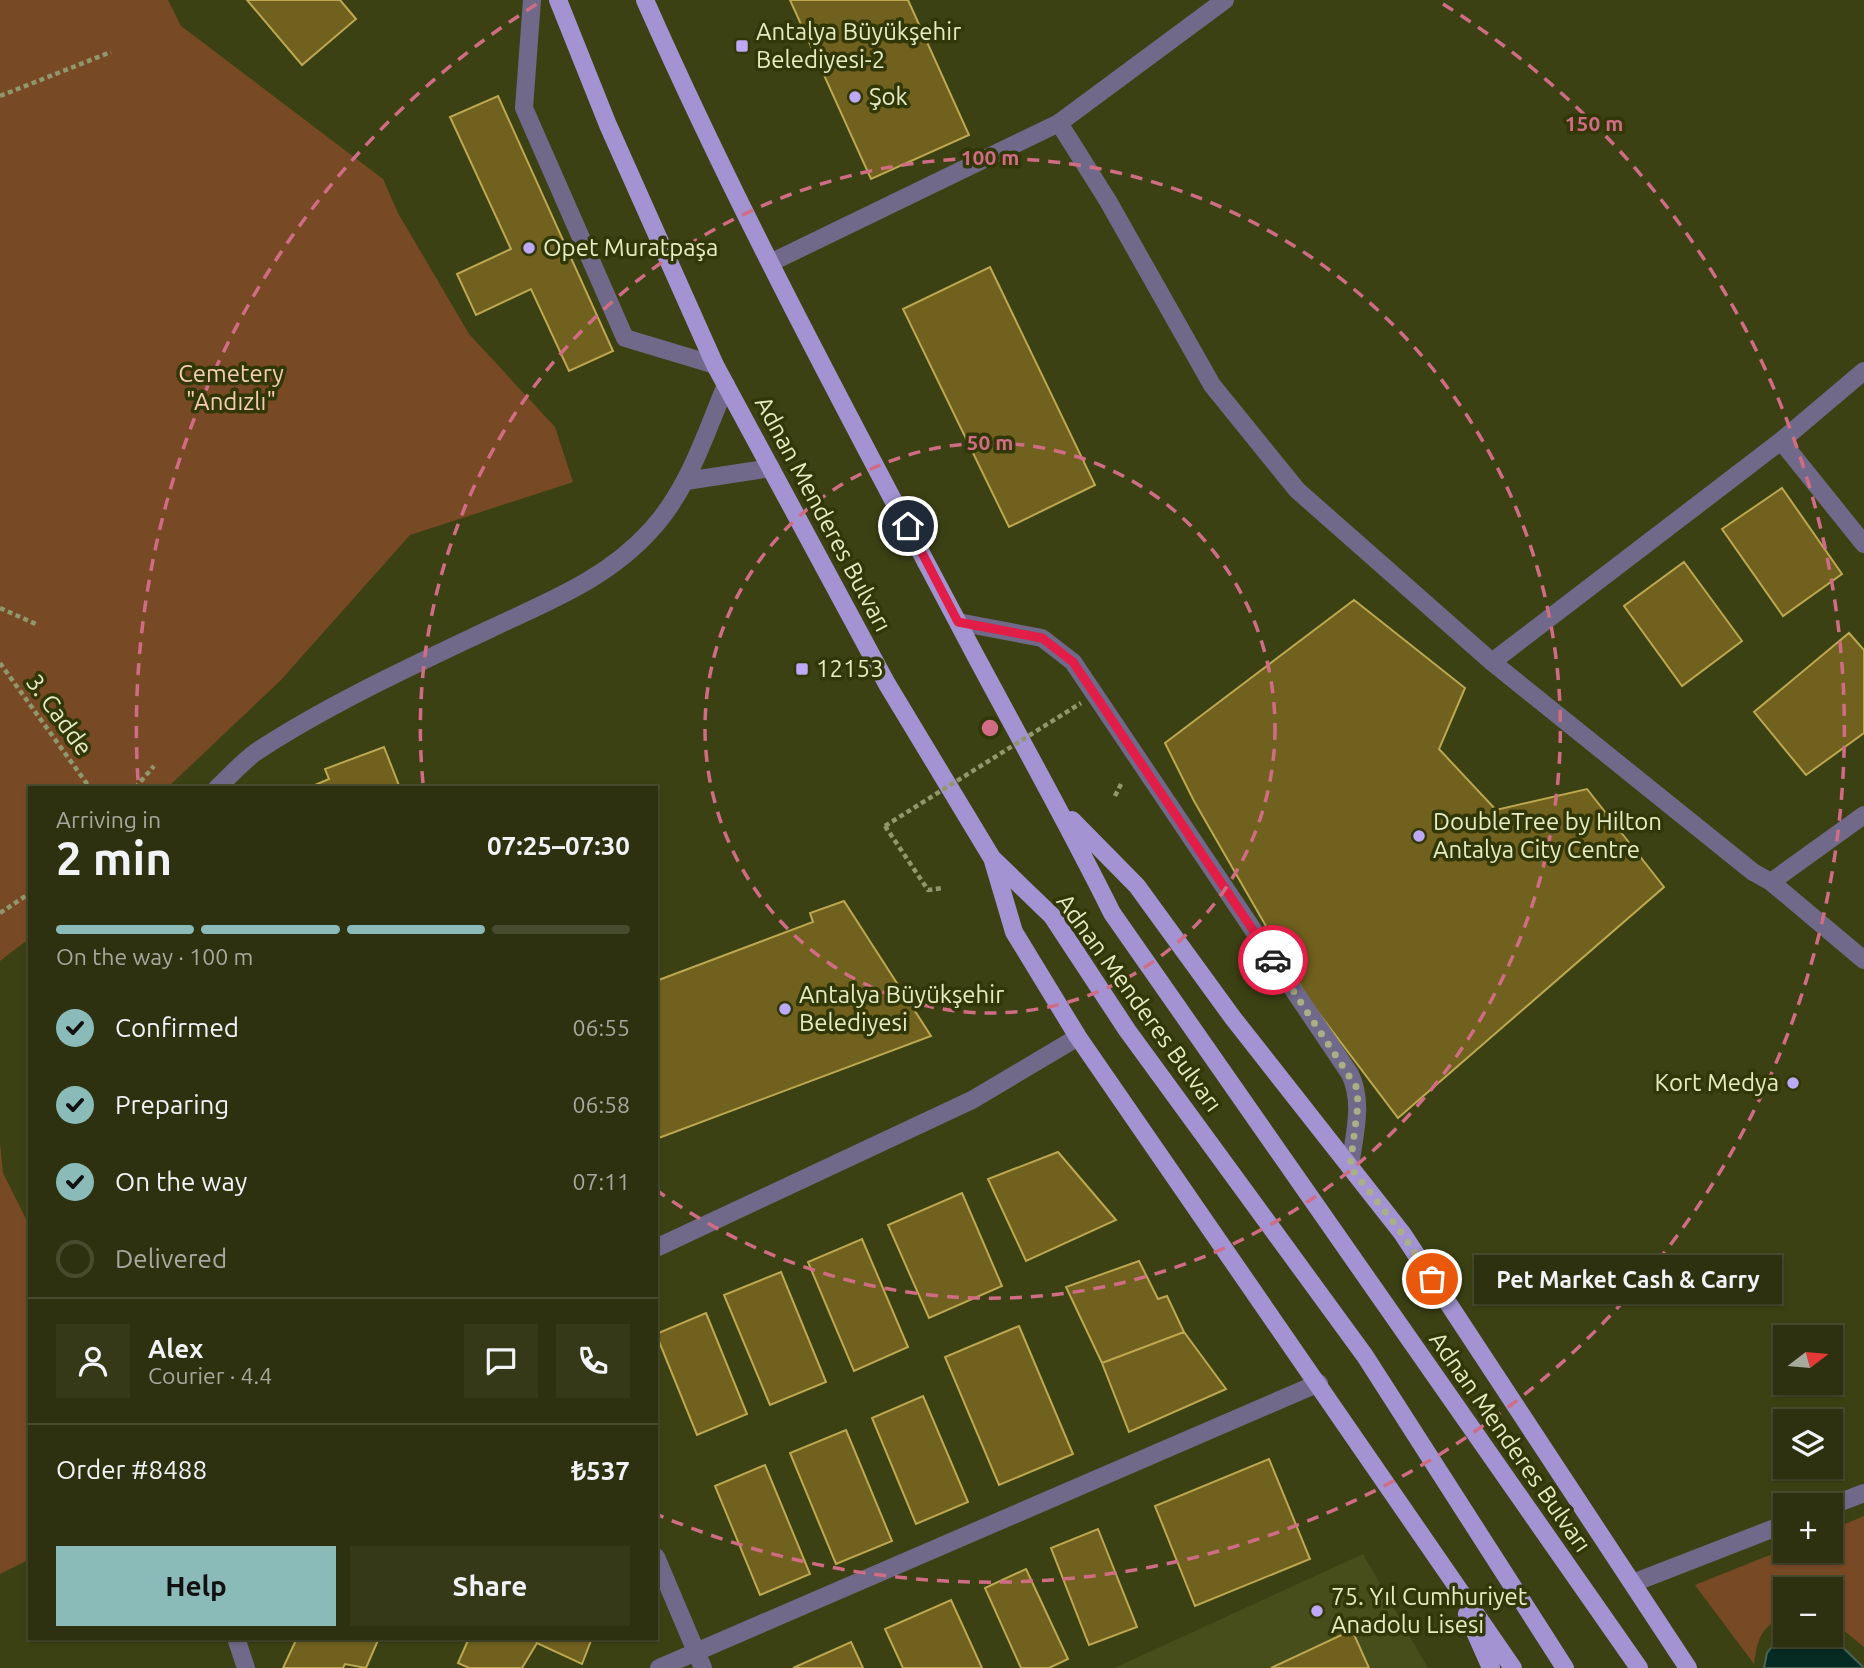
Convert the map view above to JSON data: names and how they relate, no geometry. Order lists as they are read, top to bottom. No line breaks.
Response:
{"streets":{"main road":["Adnan Menderes Bulvarı"],"path":["3. Cadde"]},"parks":["Cemetery \"Andızlı\""],"places":{"transit":["Antalya Büyükşehir Belediyesi-2","12153"],"other":["Şok","Opet Muratpaşa","DoubleTree by Hilton Antalya City Centre","Antalya Büyükşehir Belediyesi","Kort Medya","Pet Market Cash & Carry","75. Yıl Cumhuriyet Anadolu Lisesi"]},"north":"right","page":{"heading":["2 min","Arriving in","07:25–07:30"],"panel":["Alex","Courier · 4.4","Order #8488","₺537"],"bar":"On the way · 100 m","list":[["Confirmed","06:55"],["Preparing","06:58"],["On the way","07:11"],"Delivered"],"bubble":"Pet Market Cash & Carry","map_buttons":["+","−"],"buttons":["Help","Share"]},"rings":["150 m","100 m","50 m"]}
